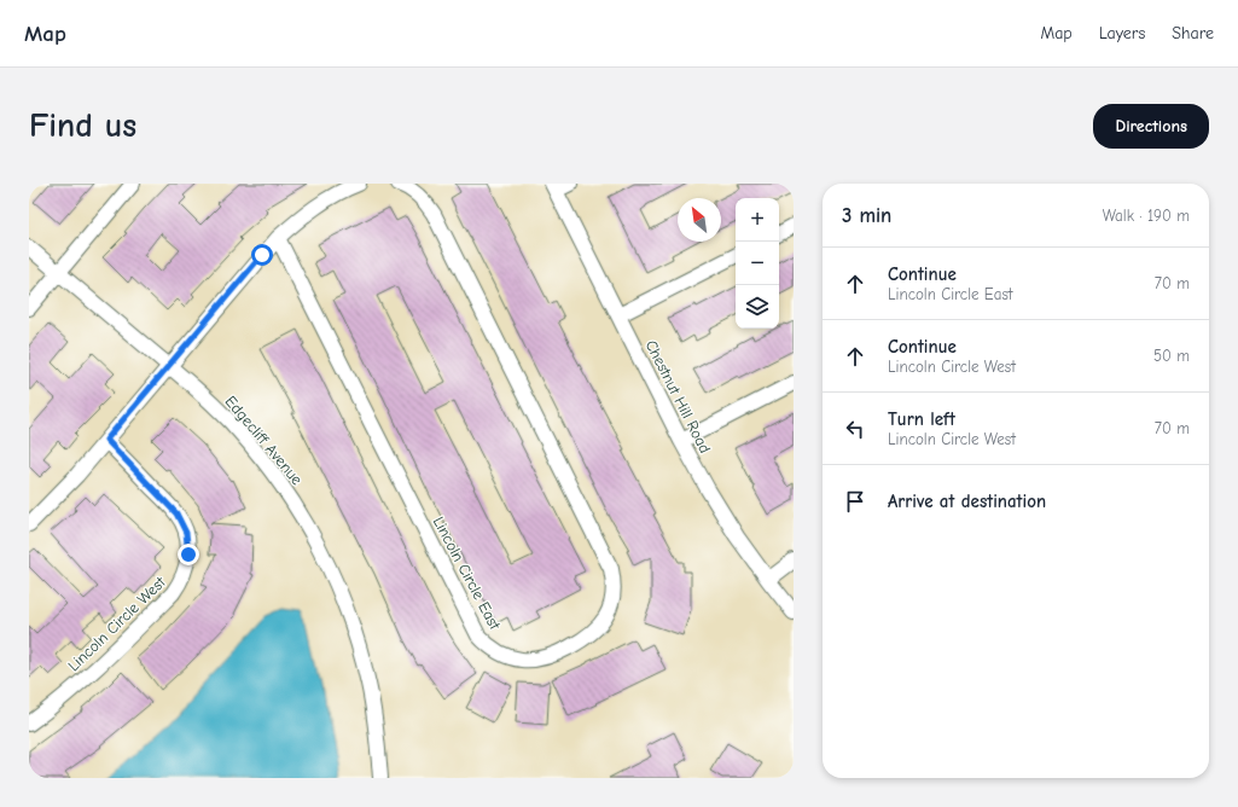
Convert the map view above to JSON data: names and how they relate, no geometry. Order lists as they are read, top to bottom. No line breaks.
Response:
{"streets":{"street":["Chestnut Hill Road","Edgecliff Avenue","Lincoln Circle East","Lincoln Circle West"]},"north":"top left","page":{"header":"Map","nav":["Map","Layers","Share"],"buttons":"Directions","title":"Find us","heading":["3 min","Walk · 190 m"],"map_buttons":["+","−"],"list":[["Continue","Lincoln Circle East","70 m"],["Continue","Lincoln Circle West","50 m"],["Turn left","Lincoln Circle West","70 m"],"Arrive at destination"]}}
